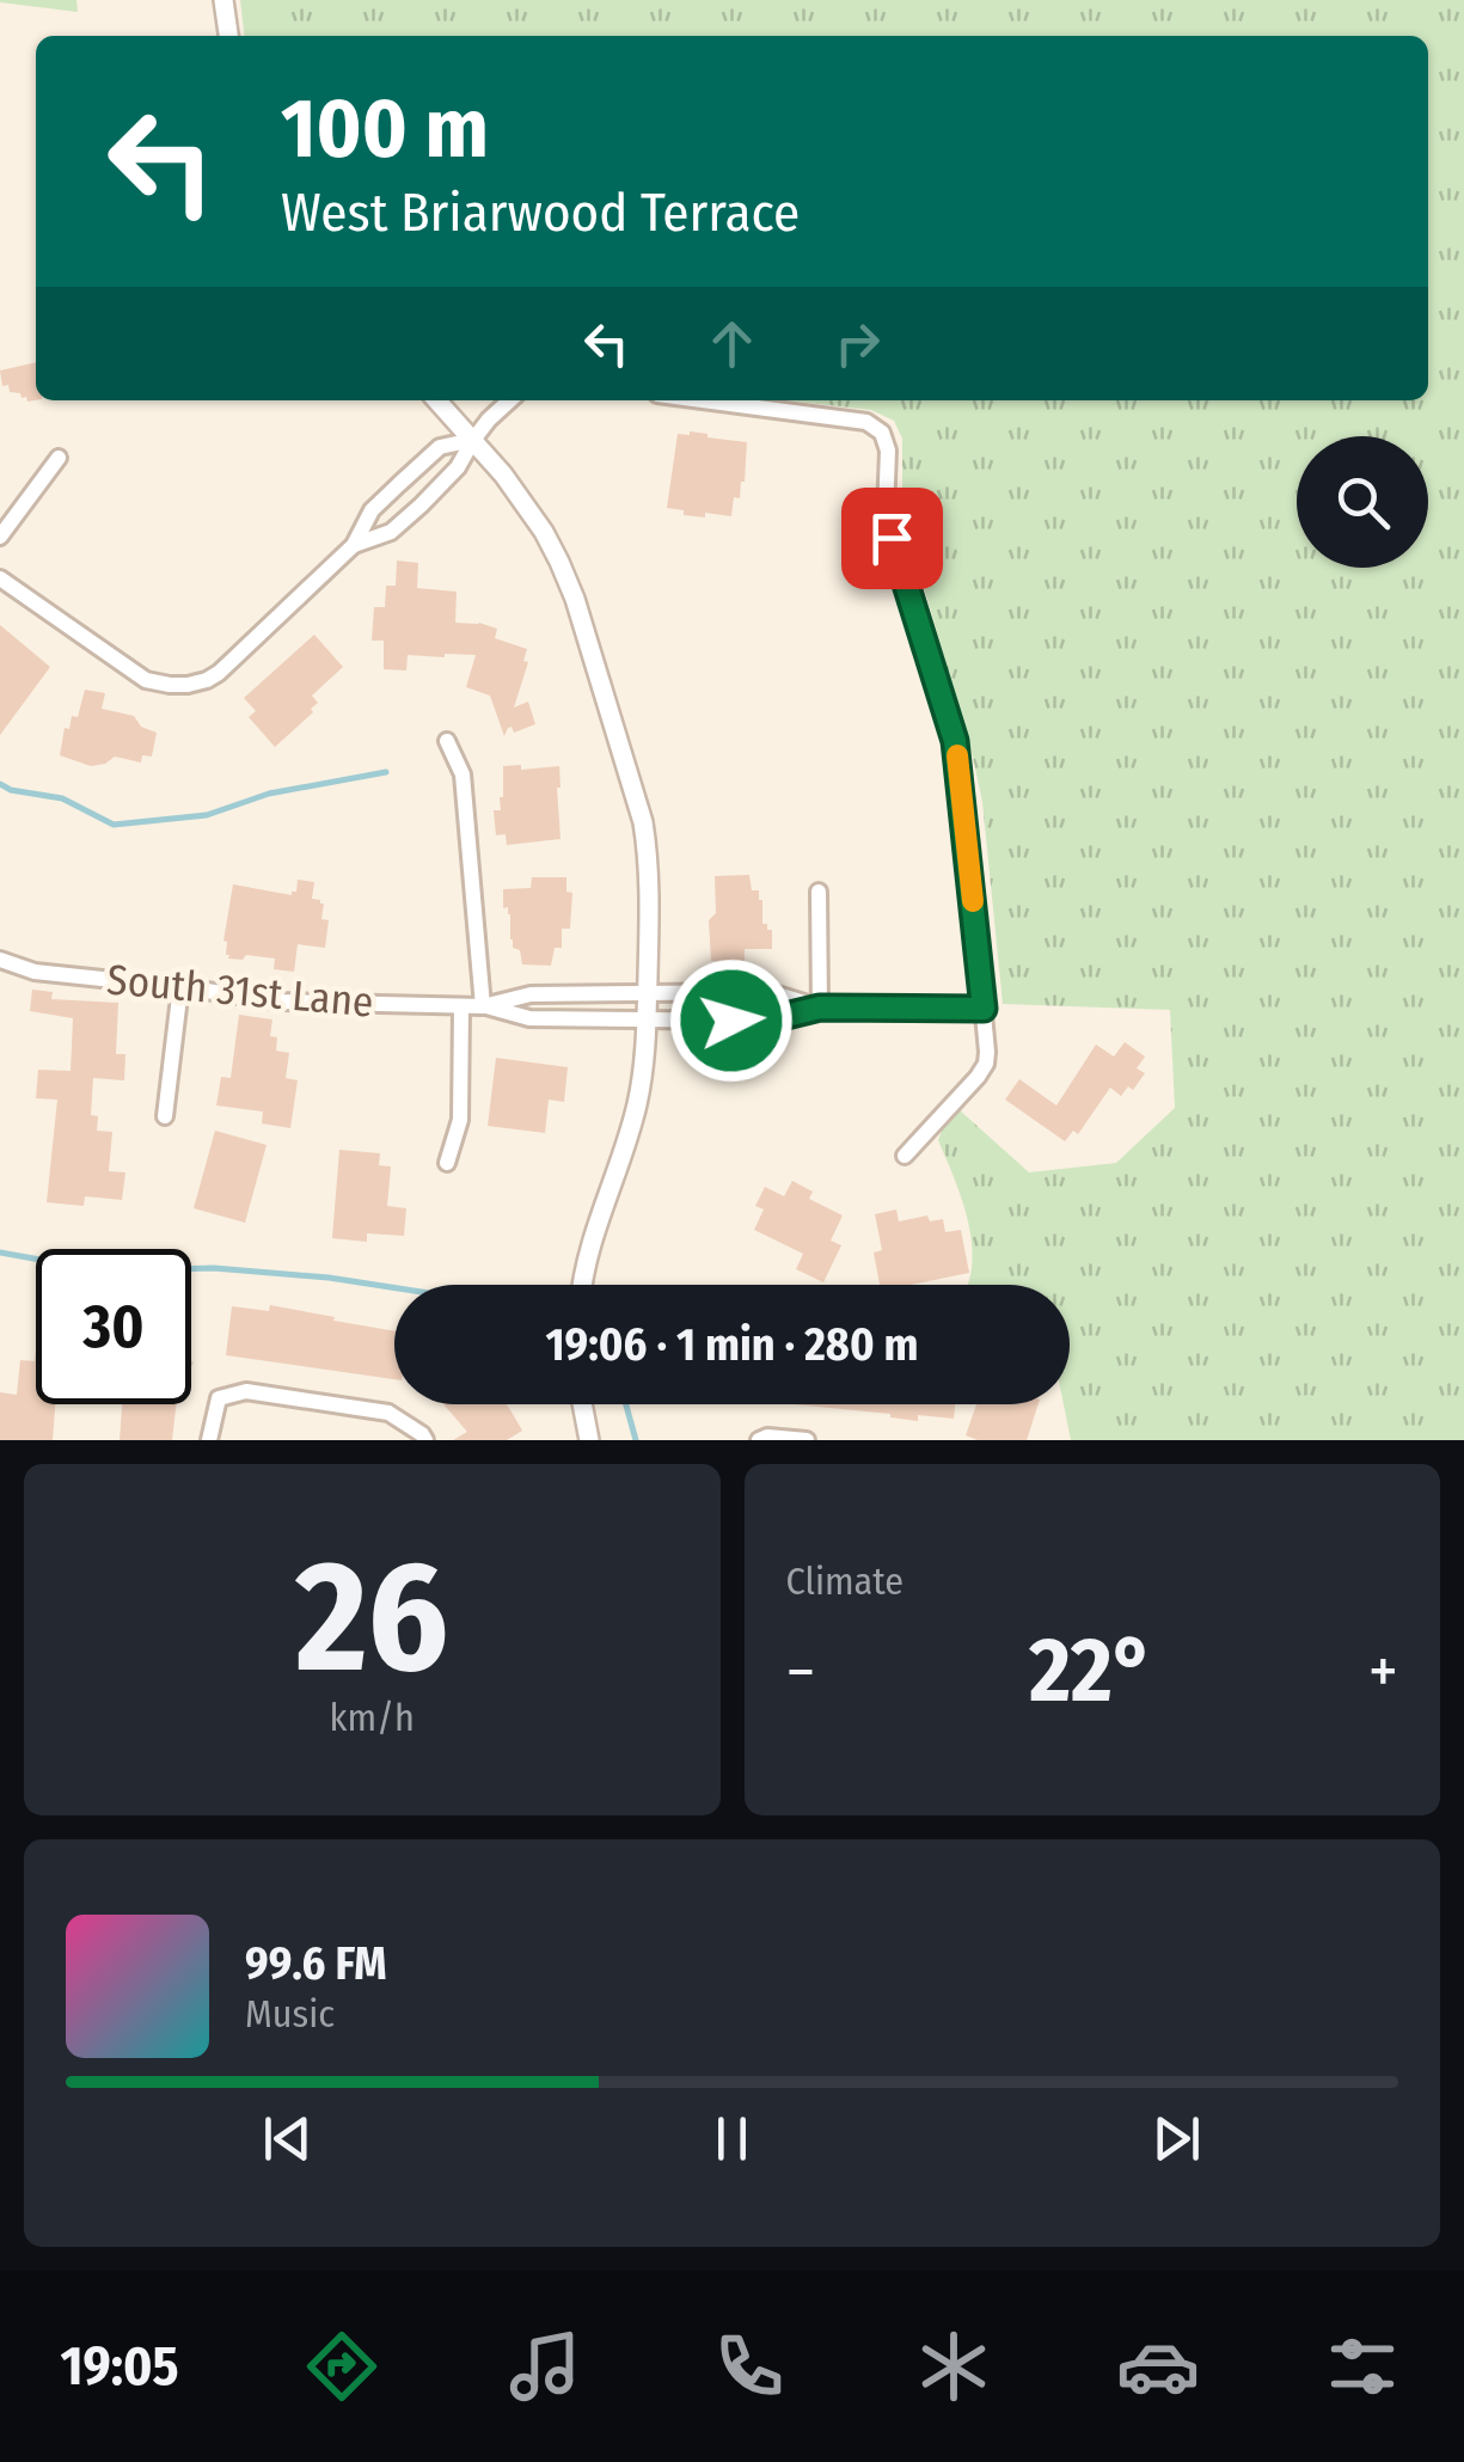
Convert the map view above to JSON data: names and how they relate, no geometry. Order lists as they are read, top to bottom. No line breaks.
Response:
{"streets":{"street":["South 31st Lane"]},"page":{"turn":["100 m","West Briarwood Terrace"],"limit":"30","trip":"19:06 · 1 min · 280 m","tile":[["26","km/h"],"Climate"],"heat":["−","22°","+"],"song":["99.6 FM","Music"],"tabs":"19:05"}}
